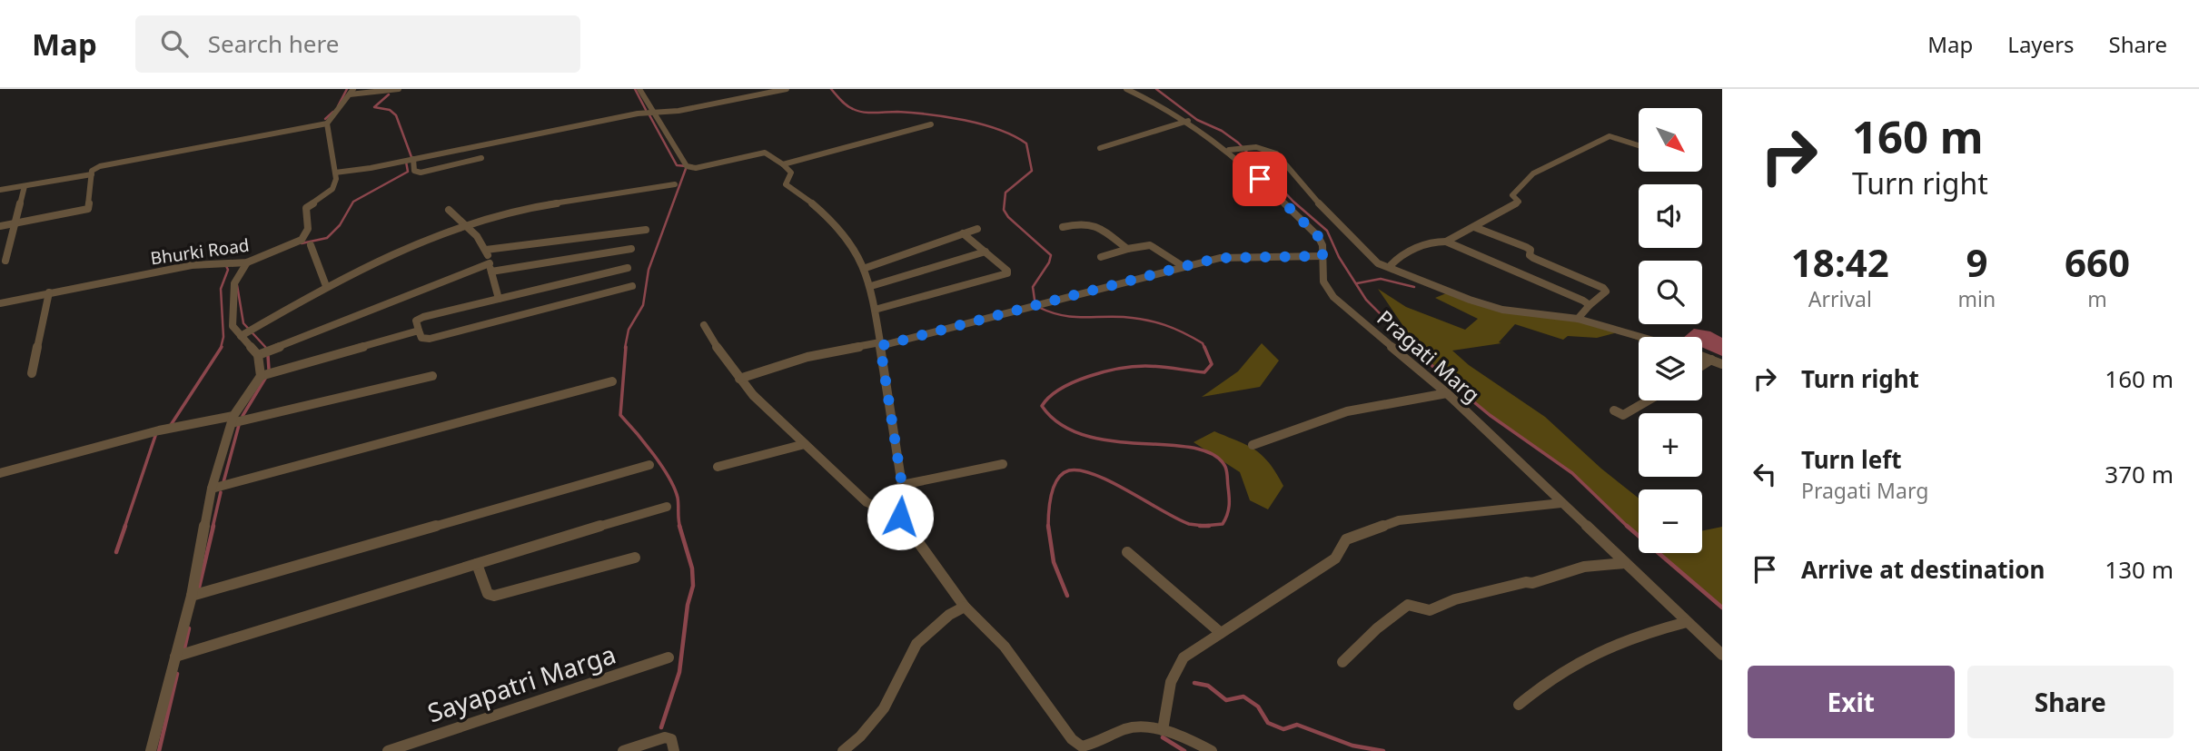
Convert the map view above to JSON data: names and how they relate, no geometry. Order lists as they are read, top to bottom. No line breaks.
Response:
{"streets":{"street":["Bhurki Road","Pragati Marg","Sayapatri Marga"]},"north":"bottom right","page":{"header":"Map","search":"Search here","nav":["Map","Layers","Share"],"turn":["160 m","Turn right"],"map_buttons":["+","−"],"eta":["18:42","Arrival","9","min","660","m"],"list":[{"name":"Turn right","value":"160 m"},{"name":"Turn left","note":"Pragati Marg","value":"370 m"},{"name":"Arrive at destination","value":"130 m"}],"buttons":["Exit","Share"]}}
